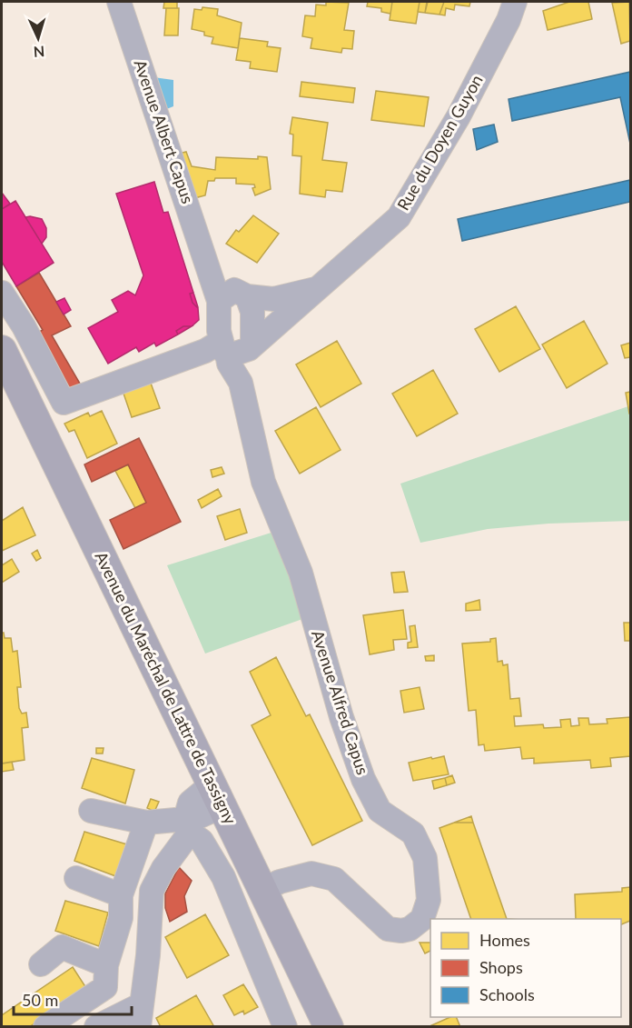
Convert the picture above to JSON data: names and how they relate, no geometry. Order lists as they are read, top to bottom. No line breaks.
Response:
{"streets":{"main road":["Avenue du Maréchal de Lattre de Tassigny"],"street":["Avenue Albert Capus","Rue du Doyen Guyon","Avenue Alfred Capus"]},"crossings":[["Avenue Albert Capus","Rue du Doyen Guyon"],["Rue du Doyen Guyon","Avenue Alfred Capus"],["Avenue du Maréchal de Lattre de Tassigny","Avenue Alfred Capus"]],"legend":["Homes","Shops","Schools"],"scale_bar":"50 m","north":"bottom"}
